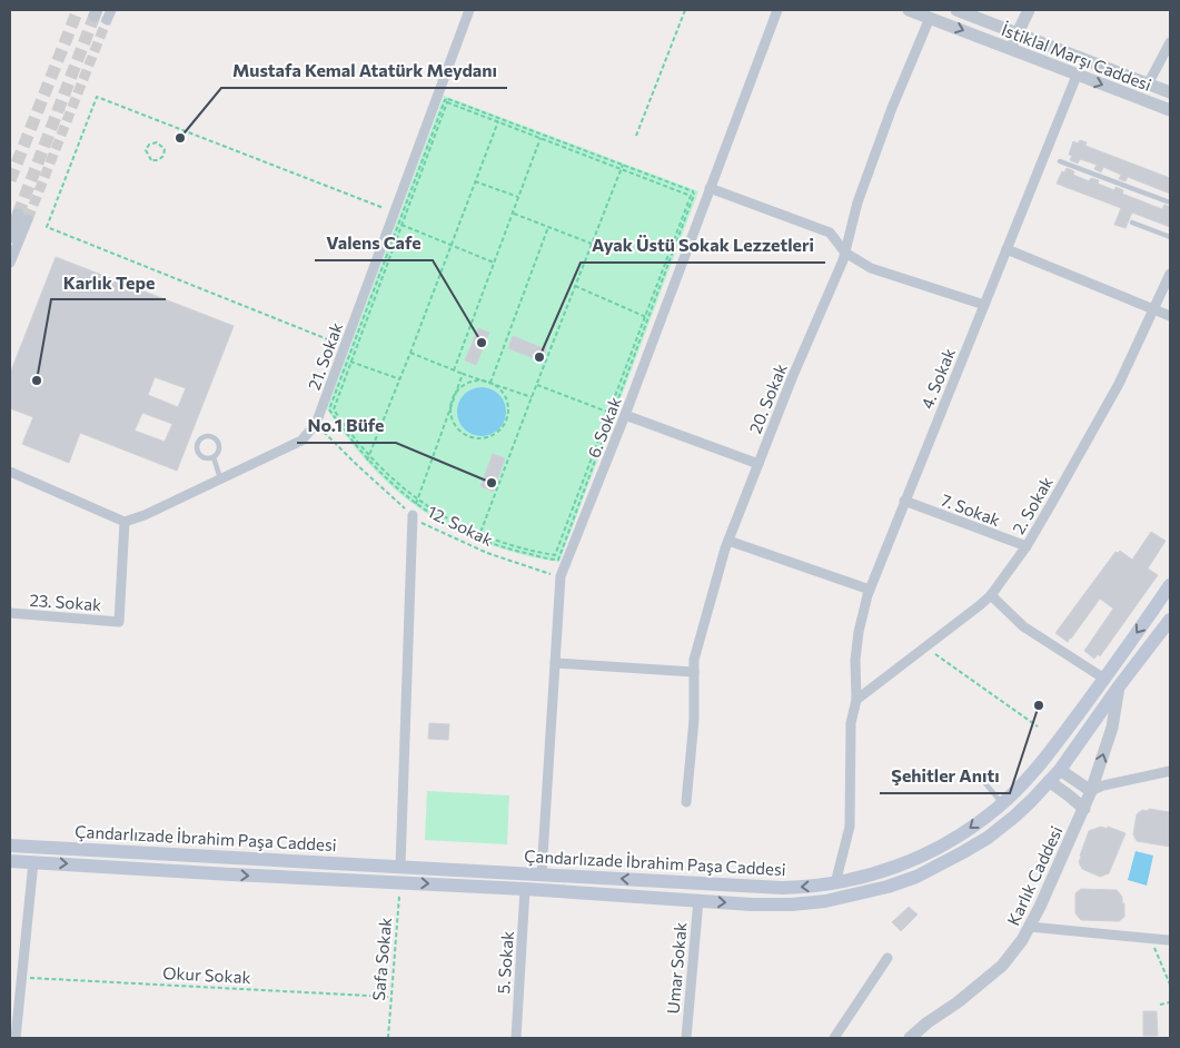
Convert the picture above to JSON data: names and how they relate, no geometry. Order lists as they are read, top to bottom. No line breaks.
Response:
{"streets":{"main road":["Çandarlızade İbrahim Paşa Caddesi"],"street":["İstiklal Marşı Caddesi","21. Sokak","4. Sokak","20. Sokak","6. Sokak","2. Sokak","7. Sokak","23. Sokak","Karlık Caddesi","5. Sokak","Umar Sokak"],"path":["12. Sokak","Safa Sokak","Okur Sokak"]},"crossings":[["İstiklal Marşı Caddesi","4. Sokak"],["İstiklal Marşı Caddesi","20. Sokak"],["21. Sokak","12. Sokak"],["21. Sokak","23. Sokak"],["4. Sokak","2. Sokak"],["4. Sokak","7. Sokak"],["4. Sokak","Çandarlızade İbrahim Paşa Caddesi"],["6. Sokak","12. Sokak"],["6. Sokak","Çandarlızade İbrahim Paşa Caddesi"],["2. Sokak","7. Sokak"],["Çandarlızade İbrahim Paşa Caddesi","Karlık Caddesi"],["Çandarlızade İbrahim Paşa Caddesi","Safa Sokak"],["Çandarlızade İbrahim Paşa Caddesi","5. Sokak"],["Çandarlızade İbrahim Paşa Caddesi","Umar Sokak"],["Safa Sokak","Okur Sokak"]],"places":["Mustafa Kemal Atatürk Meydanı","Valens Cafe","Ayak Üstü Sokak Lezzetleri","Karlık Tepe","No.1 Büfe","Şehitler Anıtı"]}
